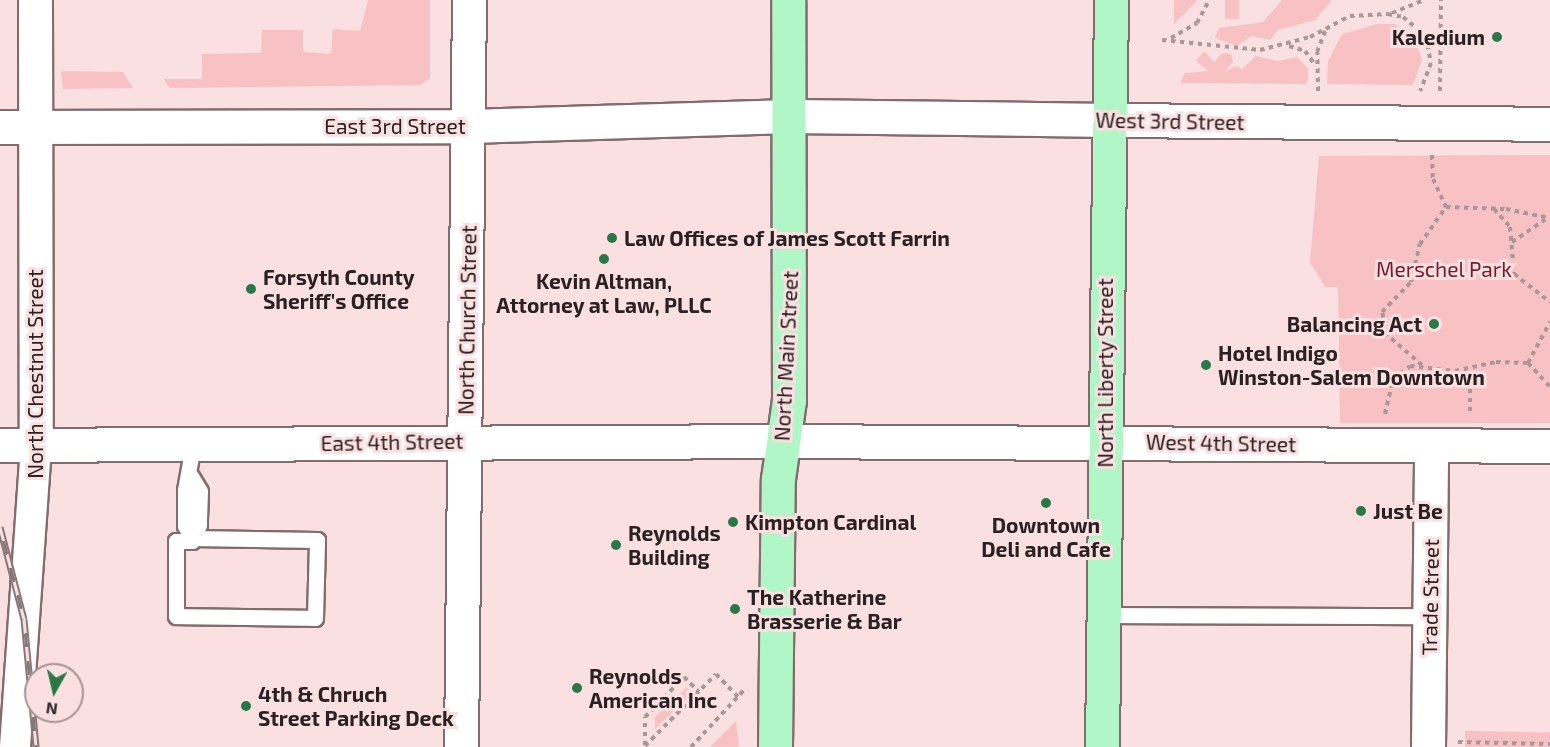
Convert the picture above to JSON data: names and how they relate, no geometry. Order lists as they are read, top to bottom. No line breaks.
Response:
{"streets":{"main road":["North Main Street","North Liberty Street"],"street":["West 3rd Street","East 3rd Street","North Church Street","North Chestnut Street","East 4th Street","West 4th Street","Trade Street"]},"crossings":[["West 3rd Street","East 3rd Street"],["West 3rd Street","North Main Street"],["West 3rd Street","North Liberty Street"],["East 3rd Street","North Church Street"],["East 3rd Street","North Main Street"],["East 3rd Street","North Chestnut Street"],["North Church Street","East 4th Street"],["North Main Street","East 4th Street"],["North Main Street","West 4th Street"],["North Liberty Street","West 4th Street"],["North Chestnut Street","East 4th Street"],["East 4th Street","West 4th Street"],["West 4th Street","Trade Street"]],"parks":["Merschel Park"],"places":["Kaledium","Law Offices of James Scott Farrin","Kevin Altman, Attorney at Law, PLLC","Forsyth County Sheriff's Office","Balancing Act","Hotel Indigo Winston-Salem Downtown","Downtown Deli and Cafe","Just Be","Kimpton Cardinal","Reynolds Building","The Katherine Brasserie & Bar","Reynolds American Inc","4th & Chruch Street Parking Deck"],"north":"bottom"}
